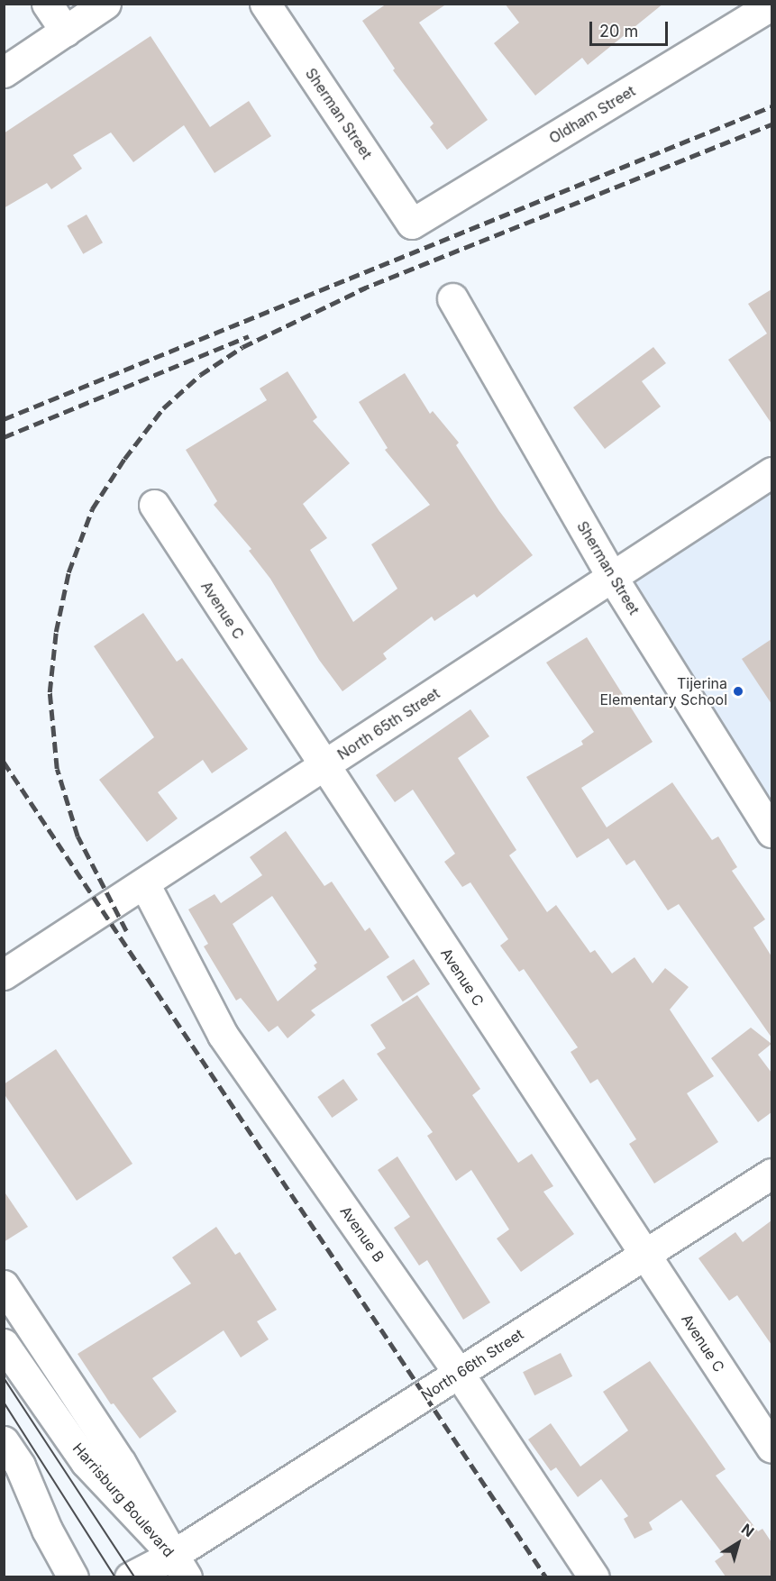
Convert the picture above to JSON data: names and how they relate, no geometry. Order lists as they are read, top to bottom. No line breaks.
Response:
{"streets":{"street":["Sherman Street","Oldham Street","Avenue C","North 65th Street","Avenue B","North 66th Street","Harrisburg Boulevard"]},"crossings":[["Sherman Street","Oldham Street"],["Sherman Street","North 65th Street"],["Avenue C","North 65th Street"],["Avenue C","North 66th Street"],["North 65th Street","Avenue B"],["Avenue B","North 66th Street"],["North 66th Street","Harrisburg Boulevard"]],"places":["Tijerina Elementary School"],"scale_bar":"20 m","north":"top right"}
